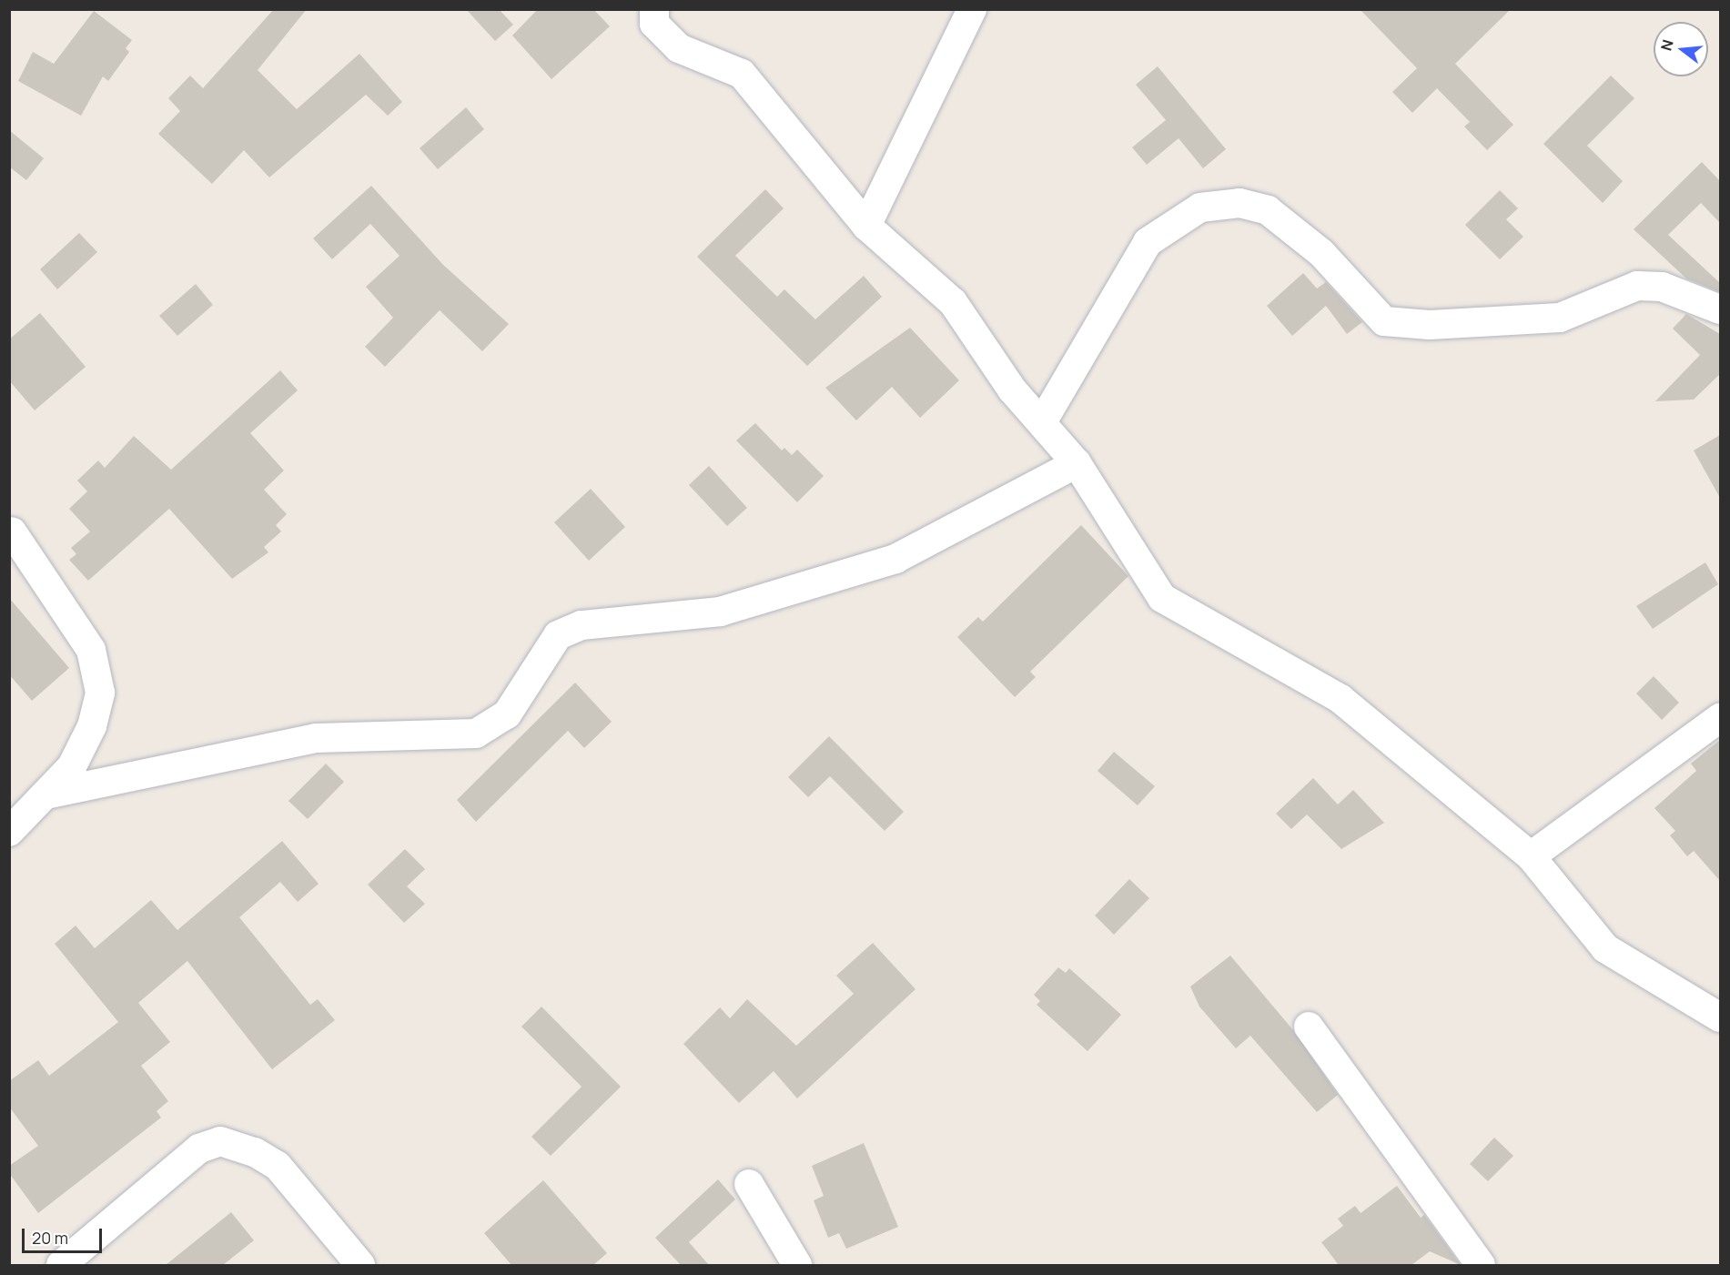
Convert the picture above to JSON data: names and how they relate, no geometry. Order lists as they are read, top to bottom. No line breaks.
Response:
{"scale_bar":"20 m","north":"left"}
